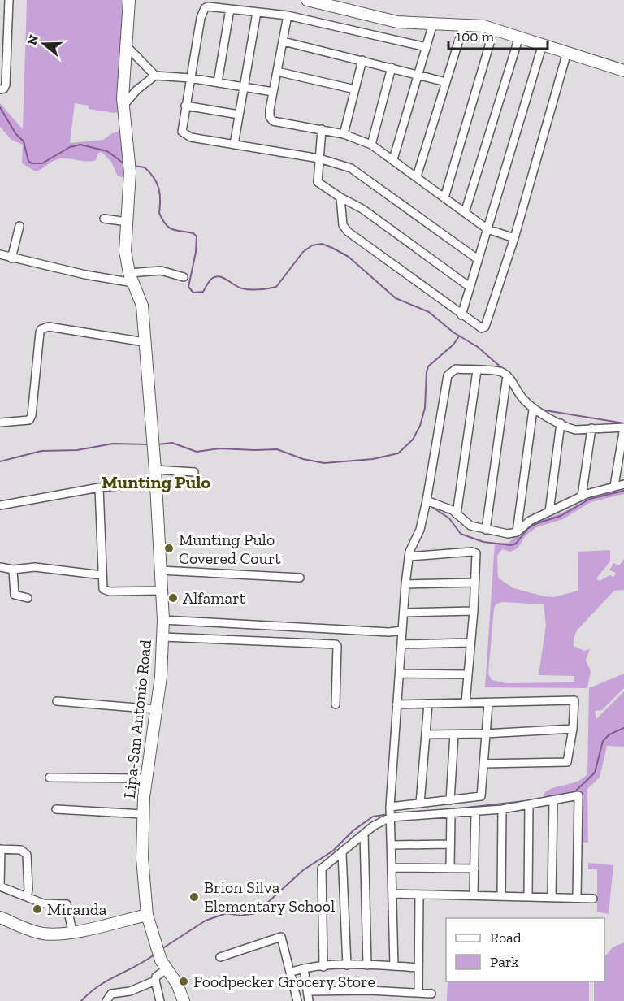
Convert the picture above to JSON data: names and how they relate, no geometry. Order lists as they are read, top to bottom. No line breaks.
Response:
{"streets":{"main road":["Lipa-San Antonio Road"]},"districts":["Munting Pulo"],"places":["Munting Pulo Covered Court","Alfamart","Brion Silva Elementary School","Miranda","Foodpecker Grocery Store"],"legend":["Road","Park"],"scale_bar":"100 m","north":"left"}
